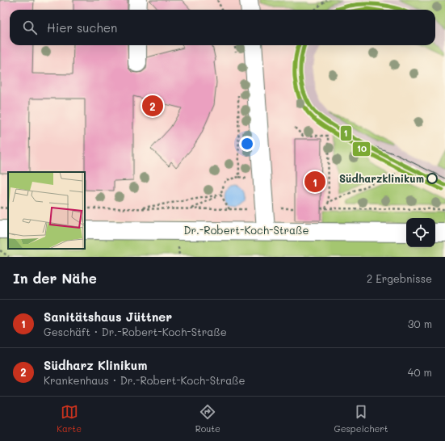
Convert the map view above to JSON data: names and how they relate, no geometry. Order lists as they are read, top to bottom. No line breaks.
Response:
{"streets":{"street":["Dr.-Robert-Koch-Straße"]},"places":["Südharzklinikum"],"lines":["transit line 1","transit line 10"],"page":{"search":"Hier suchen","pins":["2","1"],"heading":["In der Nähe","2 Ergebnisse"],"list":[{"mark":"1","name":"Sanitätshaus Jüttner","note":"Geschäft · Dr.-Robert-Koch-Straße","value":"30 m"},{"mark":"2","name":"Südharz Klinikum","note":"Krankenhaus · Dr.-Robert-Koch-Straße","value":"40 m"}],"nav":["Karte","Route","Gespeichert"]}}
